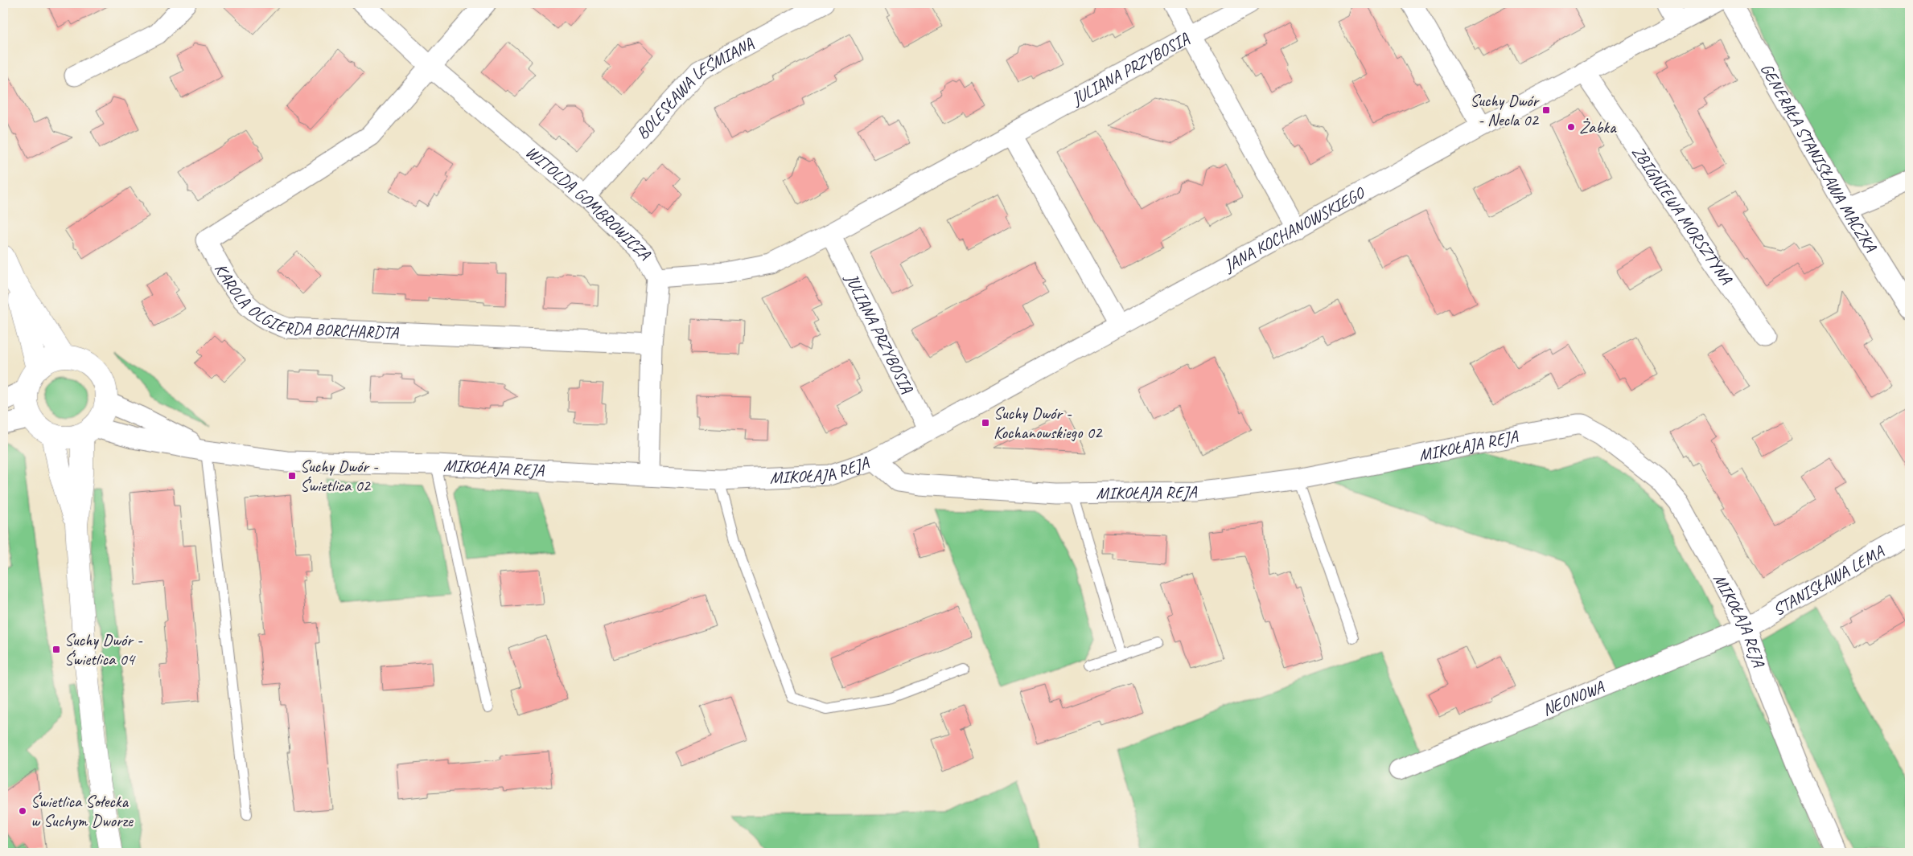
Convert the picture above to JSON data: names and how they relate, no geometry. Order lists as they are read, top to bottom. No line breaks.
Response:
{"streets":{"street":["JULIANA PRZYBOSIA","BOLESŁAWA LEŚMIANA","GENERAŁA STANISŁAWA MACZKA","WITOLDA GOMBROWICZA","ZBIGNIEWA MORSZTYNA","JANA KOCHANOWSKIEGO","KAROLA OLGIERDA BORCHARDTA","MIKOŁAJA REJA","STANISŁAWA LEMA","NEONOWA"]},"crossings":[["JULIANA PRZYBOSIA","WITOLDA GOMBROWICZA"],["JULIANA PRZYBOSIA","JANA KOCHANOWSKIEGO"],["BOLESŁAWA LEŚMIANA","WITOLDA GOMBROWICZA"],["WITOLDA GOMBROWICZA","KAROLA OLGIERDA BORCHARDTA"],["WITOLDA GOMBROWICZA","MIKOŁAJA REJA"],["ZBIGNIEWA MORSZTYNA","JANA KOCHANOWSKIEGO"],["JANA KOCHANOWSKIEGO","MIKOŁAJA REJA"],["MIKOŁAJA REJA","STANISŁAWA LEMA"],["MIKOŁAJA REJA","NEONOWA"],["STANISŁAWA LEMA","NEONOWA"]],"places":{"transit":["Suchy Dwór - Necla 02","Suchy Dwór - Kochanowskiego 02","Suchy Dwór - Świetlica 02","Suchy Dwór - Świetlica 04"],"other":["Żabka","Świetlica Sołecka w Suchym Dworze"]}}
